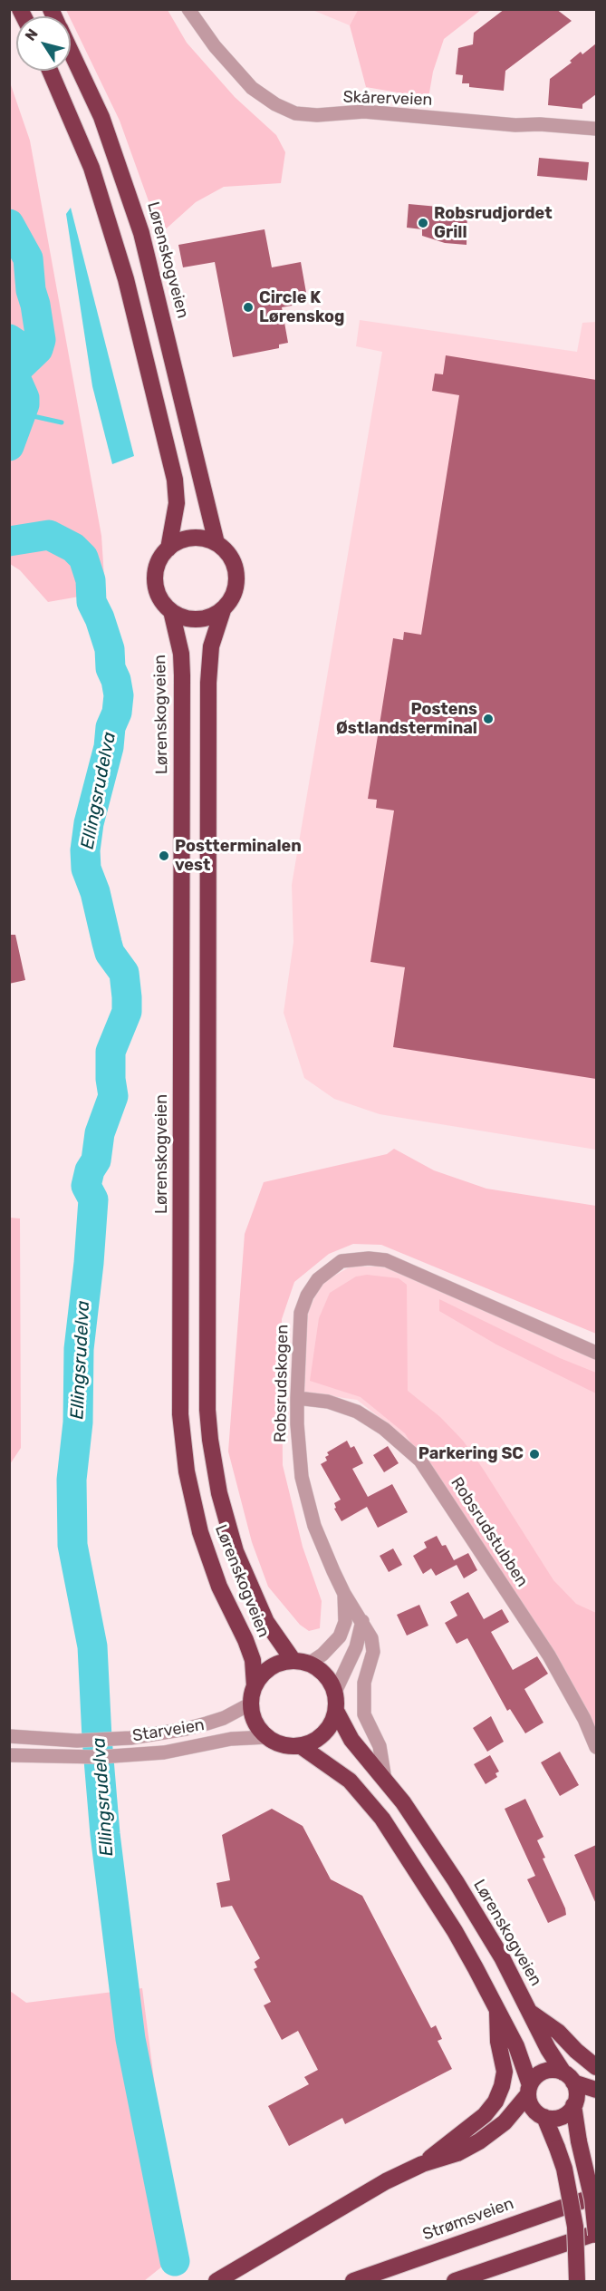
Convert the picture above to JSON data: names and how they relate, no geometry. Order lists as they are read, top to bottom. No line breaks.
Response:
{"streets":{"highway":["Lørenskogveien","Strømsveien"],"street":["Skårerveien","Robsrudskogen","Robsrudstubben","Starveien"]},"crossings":[["Lørenskogveien","Robsrudskogen"],["Lørenskogveien","Starveien"],["Robsrudskogen","Robsrudstubben"],["Robsrudskogen","Starveien"]],"water":["Ellingsrudelva"],"places":["Robsrudjordet Grill","Circle K Lørenskog","Postens Østlandsterminal","Postterminalen vest","Parkering SC"],"north":"top left"}
